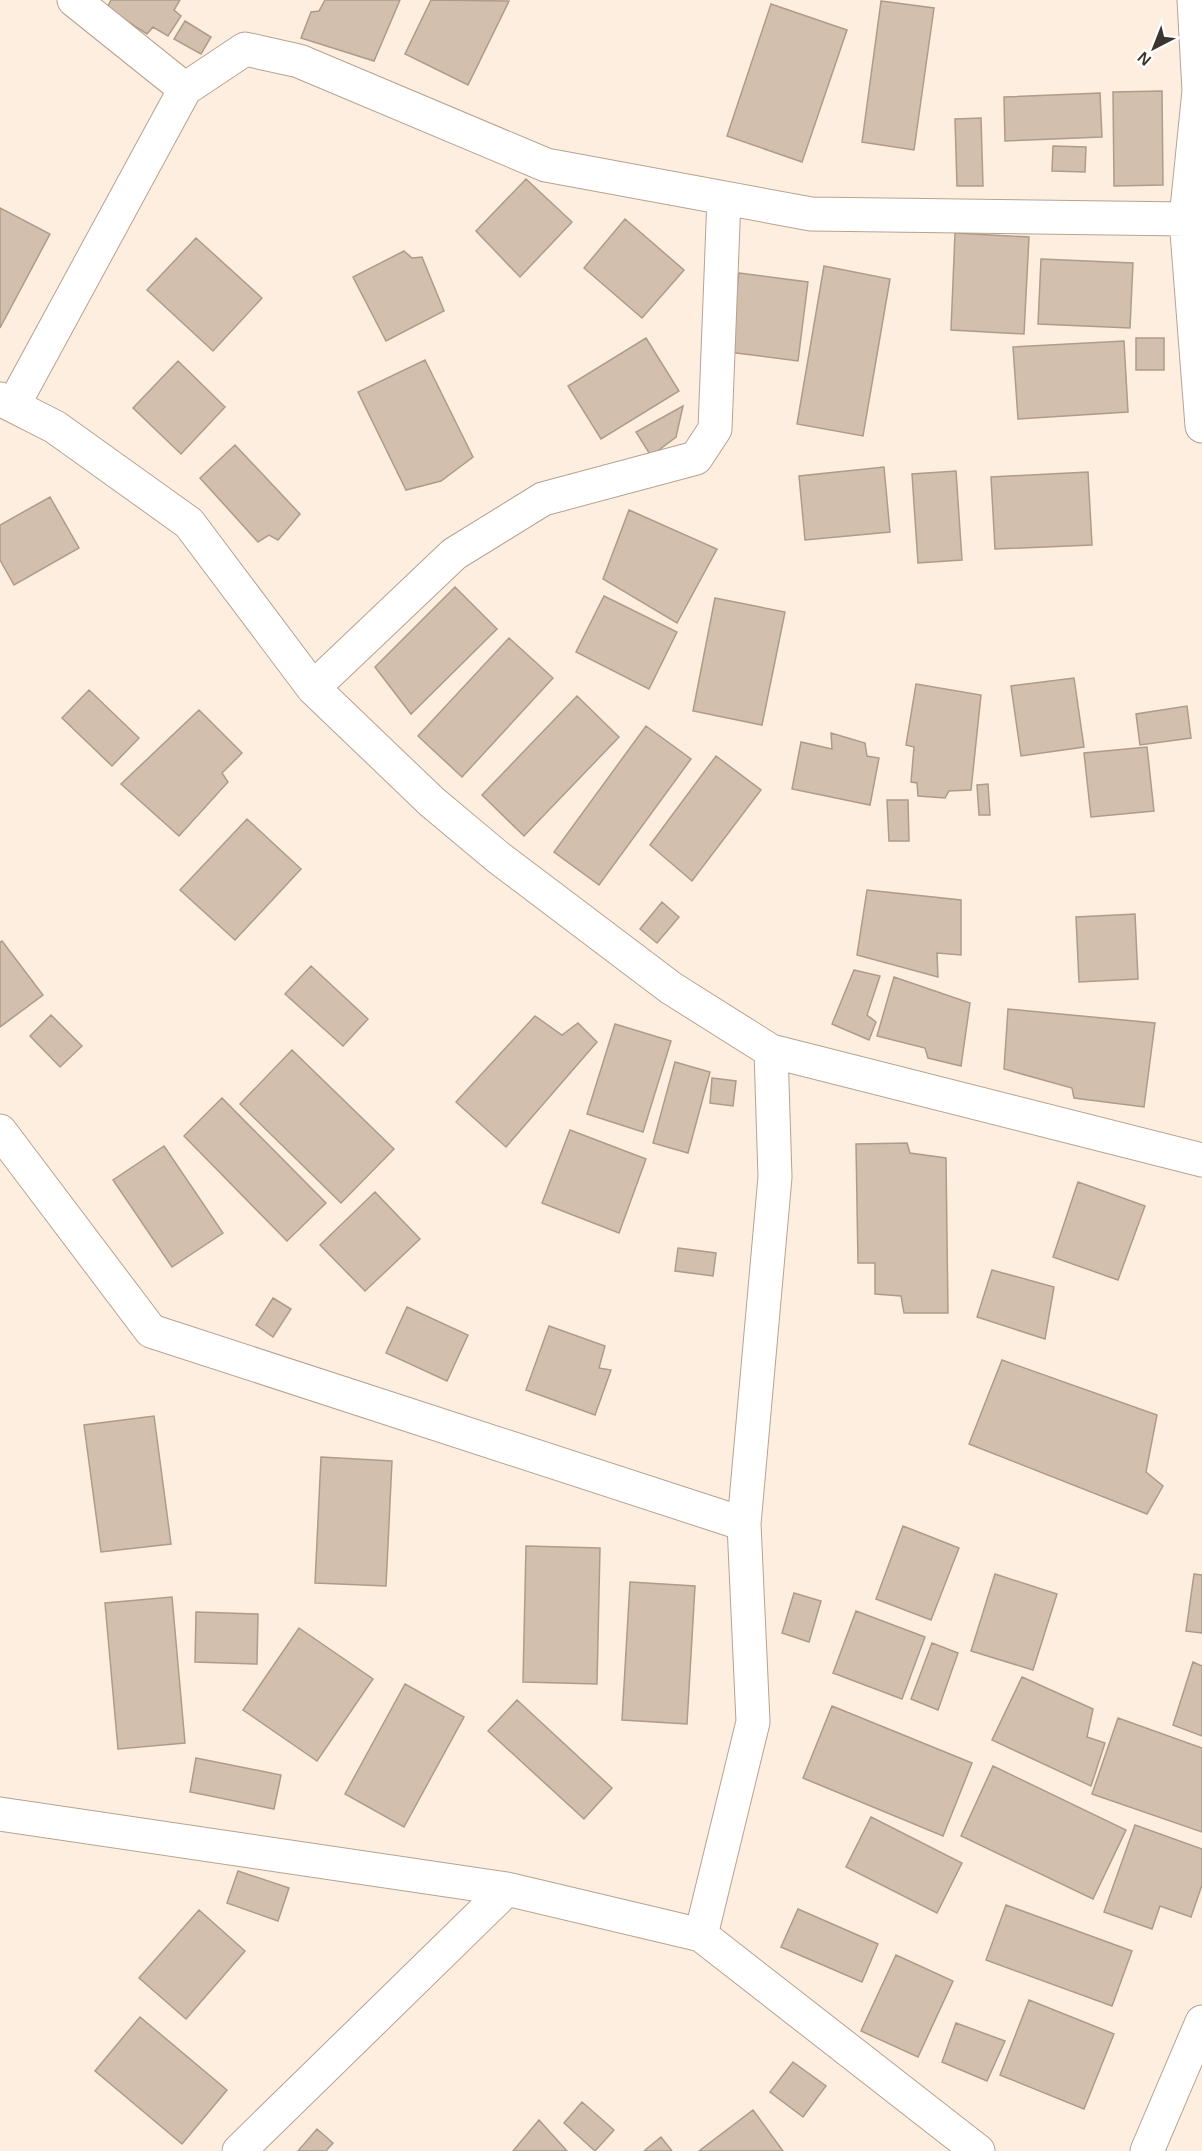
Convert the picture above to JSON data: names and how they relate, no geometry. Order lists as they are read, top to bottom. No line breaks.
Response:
{"north":"bottom left"}
